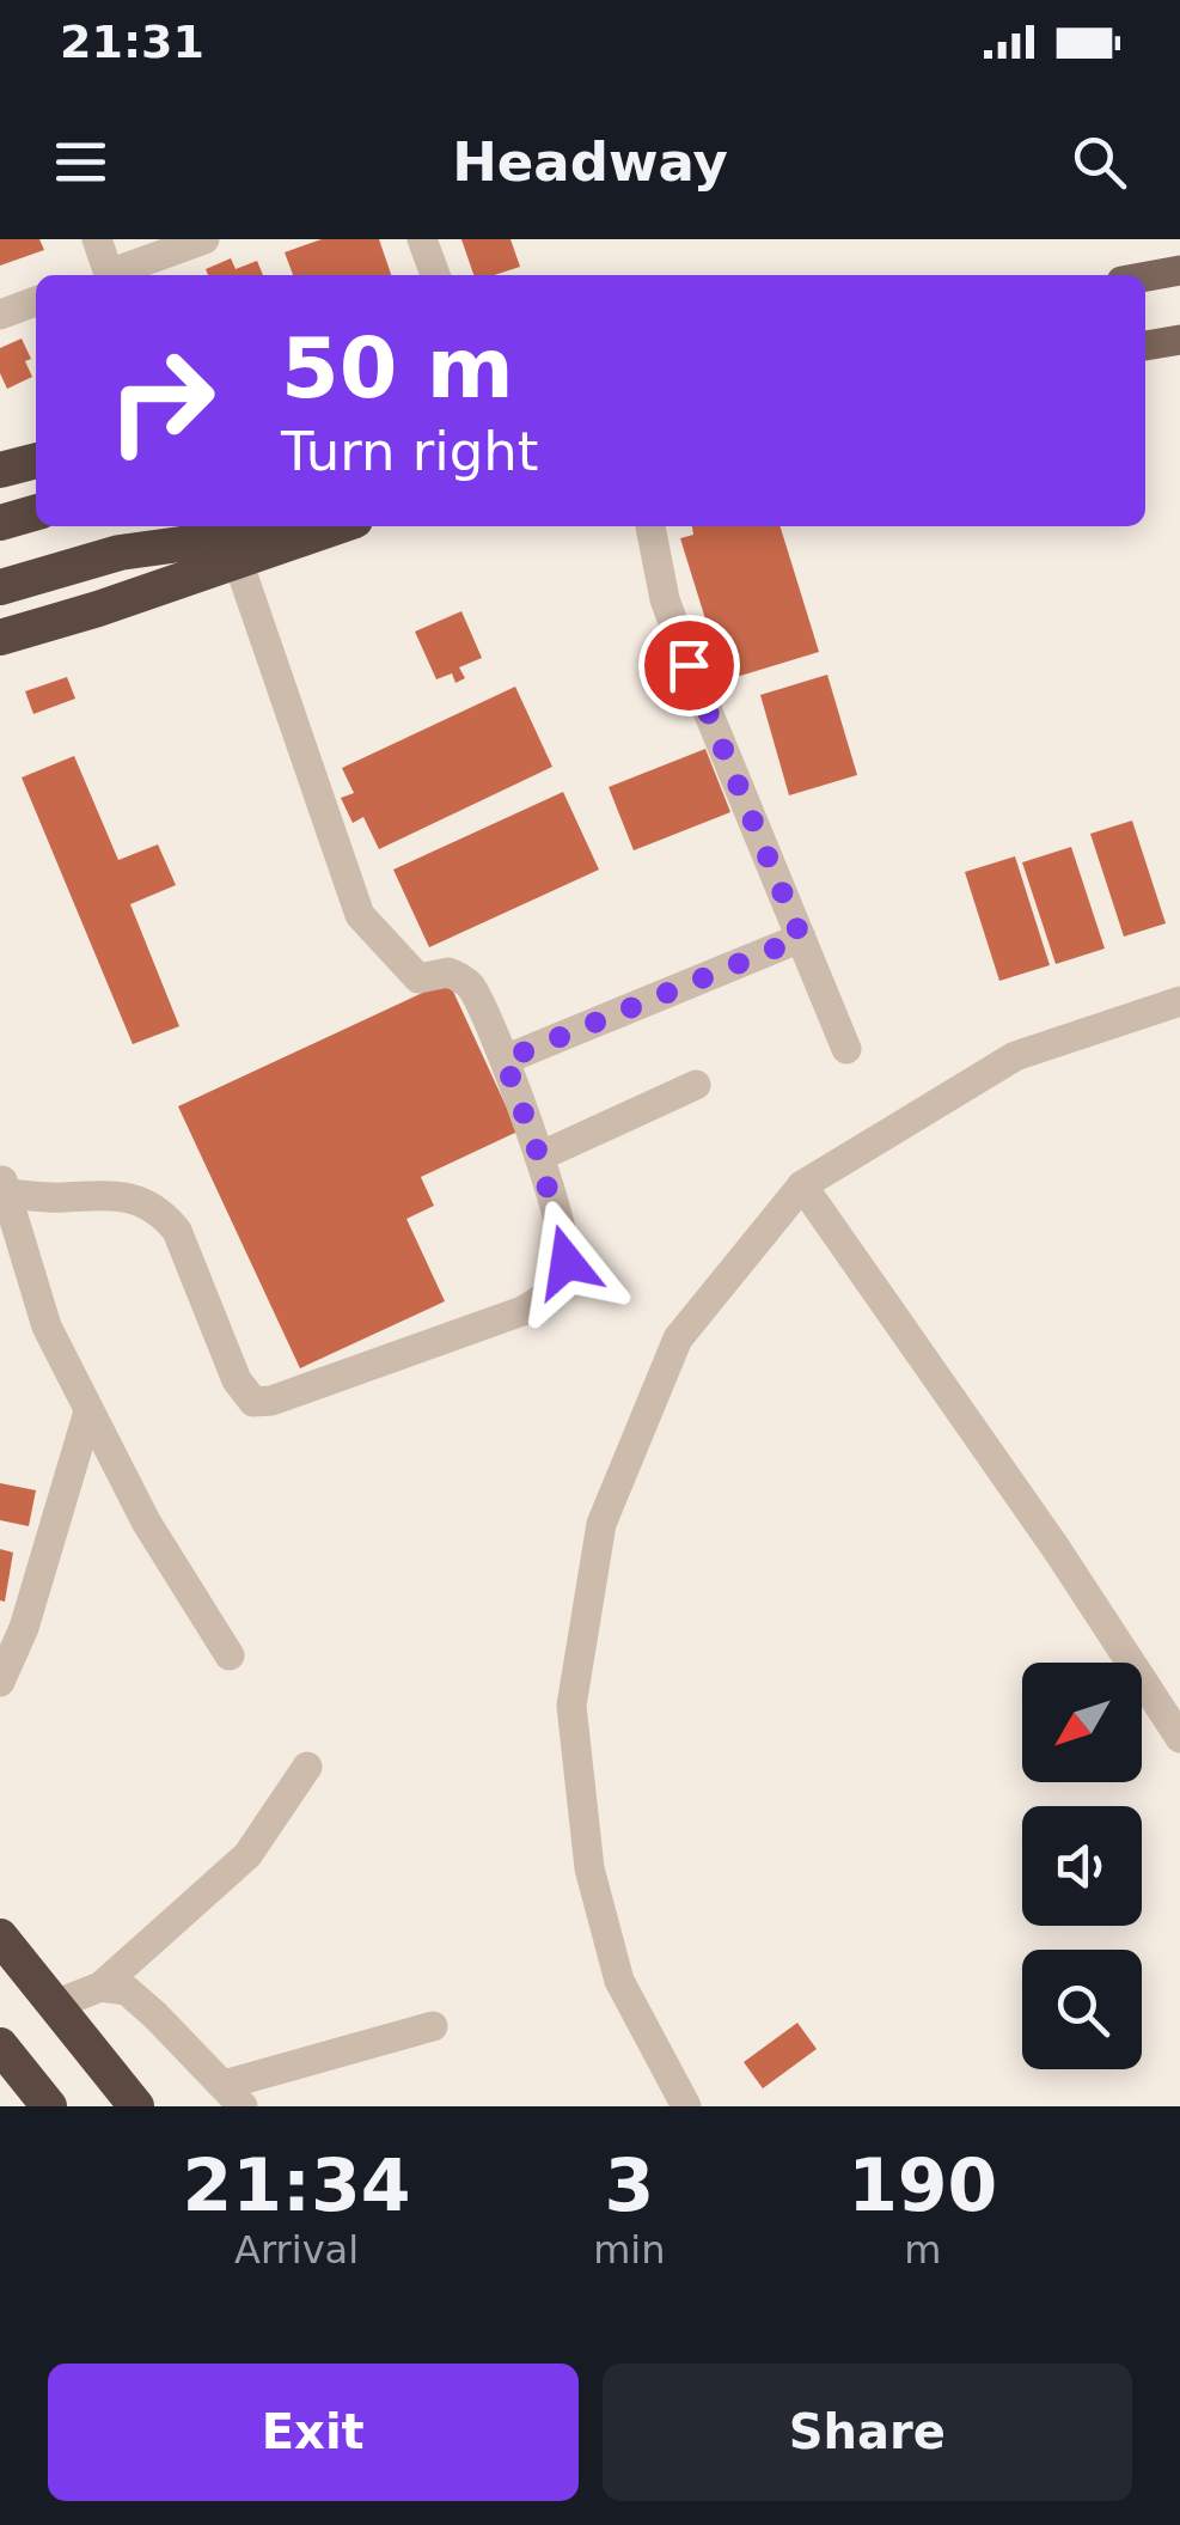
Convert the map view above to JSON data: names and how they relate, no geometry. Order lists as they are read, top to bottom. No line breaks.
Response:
{"north":"bottom left","page":{"status":"21:31","header":"Headway","turn":["50 m","Turn right"],"eta":["21:34","Arrival","3","min","190","m"],"buttons":["Exit","Share"]}}
